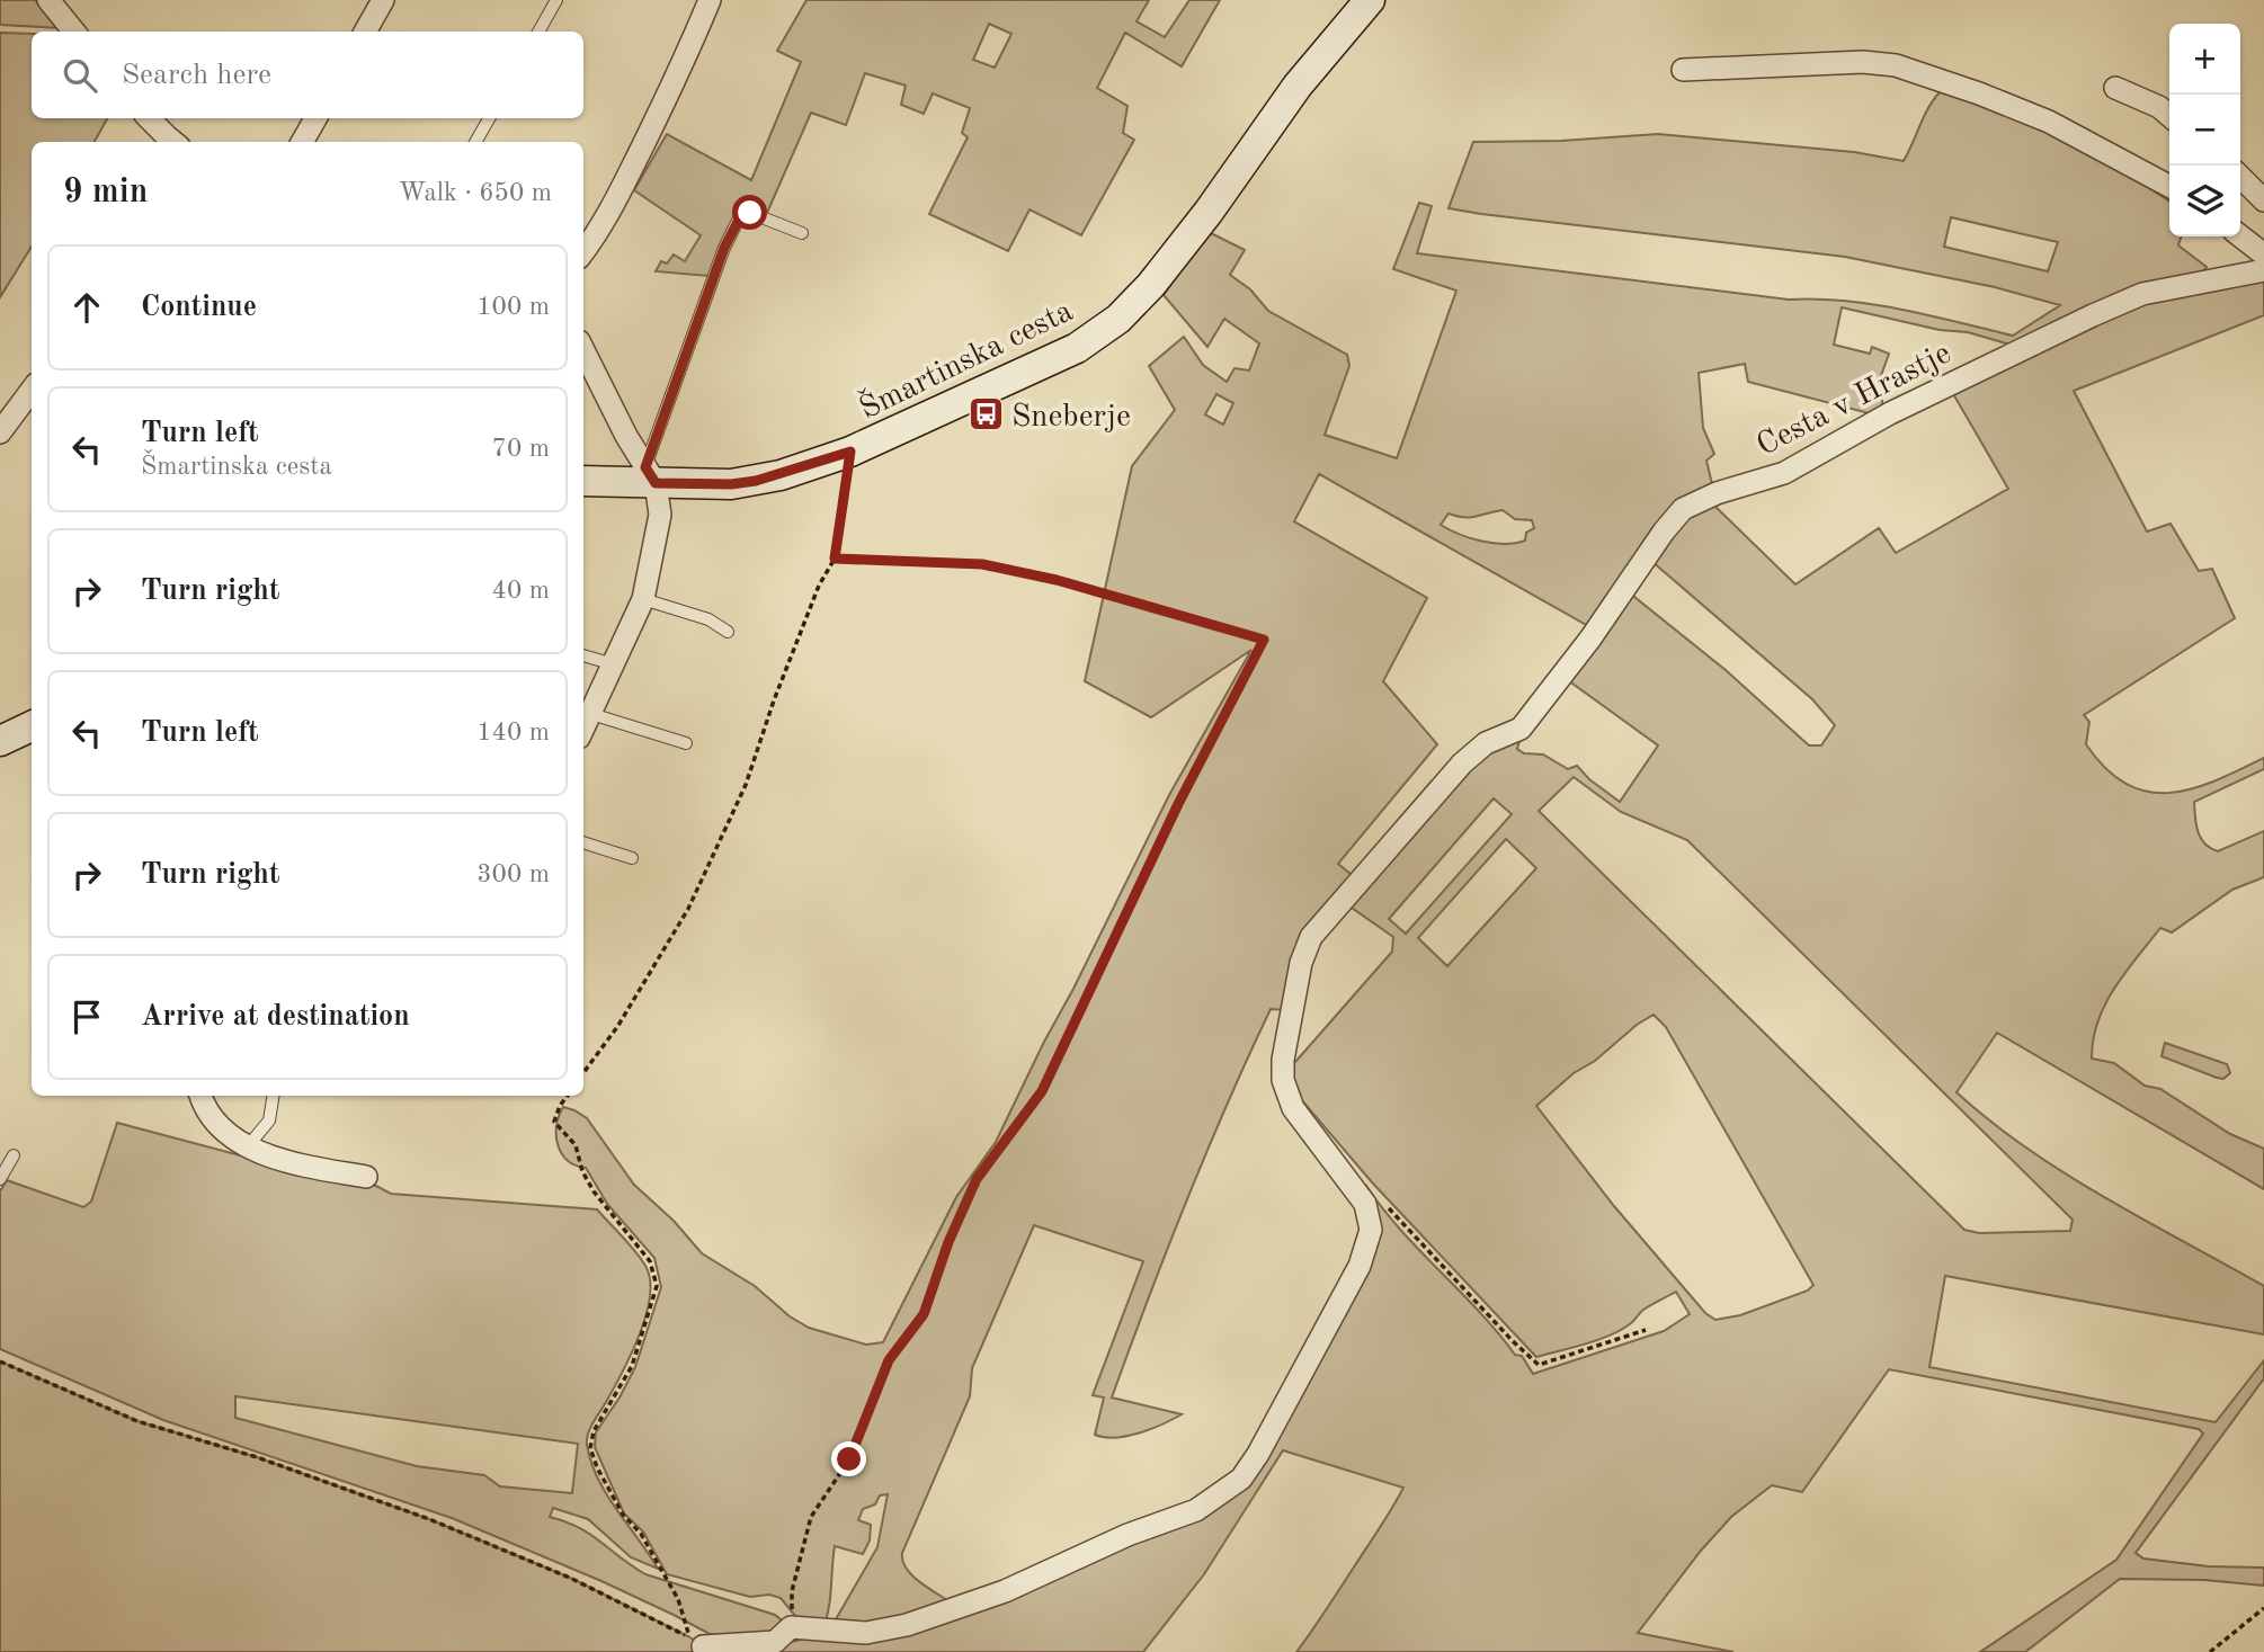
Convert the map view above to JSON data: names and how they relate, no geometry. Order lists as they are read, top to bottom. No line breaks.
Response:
{"streets":{"main road":["Šmartinska cesta"],"street":["Cesta v Hrastje"]},"places":{"bus stop":["Sneberje"]},"page":{"map_buttons":["+","−"],"search":"Search here","heading":["9 min","Walk · 650 m"],"list":[["Continue","100 m"],["Turn left","Šmartinska cesta","70 m"],["Turn right","40 m"],["Turn left","140 m"],["Turn right","300 m"],"Arrive at destination"]}}
